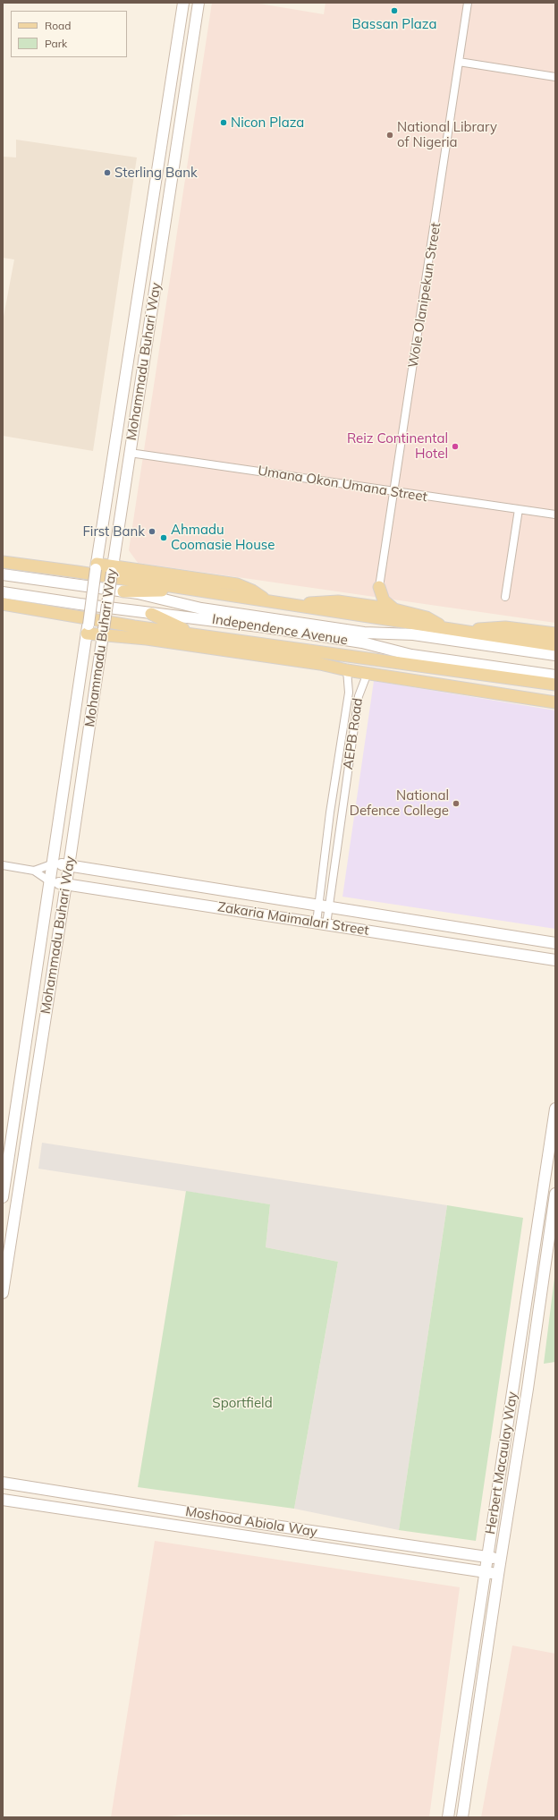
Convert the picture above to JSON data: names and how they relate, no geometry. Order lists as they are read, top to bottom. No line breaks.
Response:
{"streets":{"main road":["Mohammadu Buhari Way","Independence Avenue","Zakaria Maimalari Street","Herbert Macaulay Way","Moshood Abiola Way"],"street":["Wole Olanipekun Street","Umana Okon Umana Street","AEPB Road"]},"crossings":[["Wole Olanipekun Street","Umana Okon Umana Street"],["Mohammadu Buhari Way","Umana Okon Umana Street"],["Mohammadu Buhari Way","Zakaria Maimalari Street"],["AEPB Road","Zakaria Maimalari Street"],["Herbert Macaulay Way","Moshood Abiola Way"]],"parks":["Sportfield"],"places":["Bassan Plaza","Nicon Plaza","National Library of Nigeria","Sterling Bank","Reiz Continental Hotel","First Bank","Ahmadu Coomasie House","National Defence College"],"legend":["Road","Park"]}
